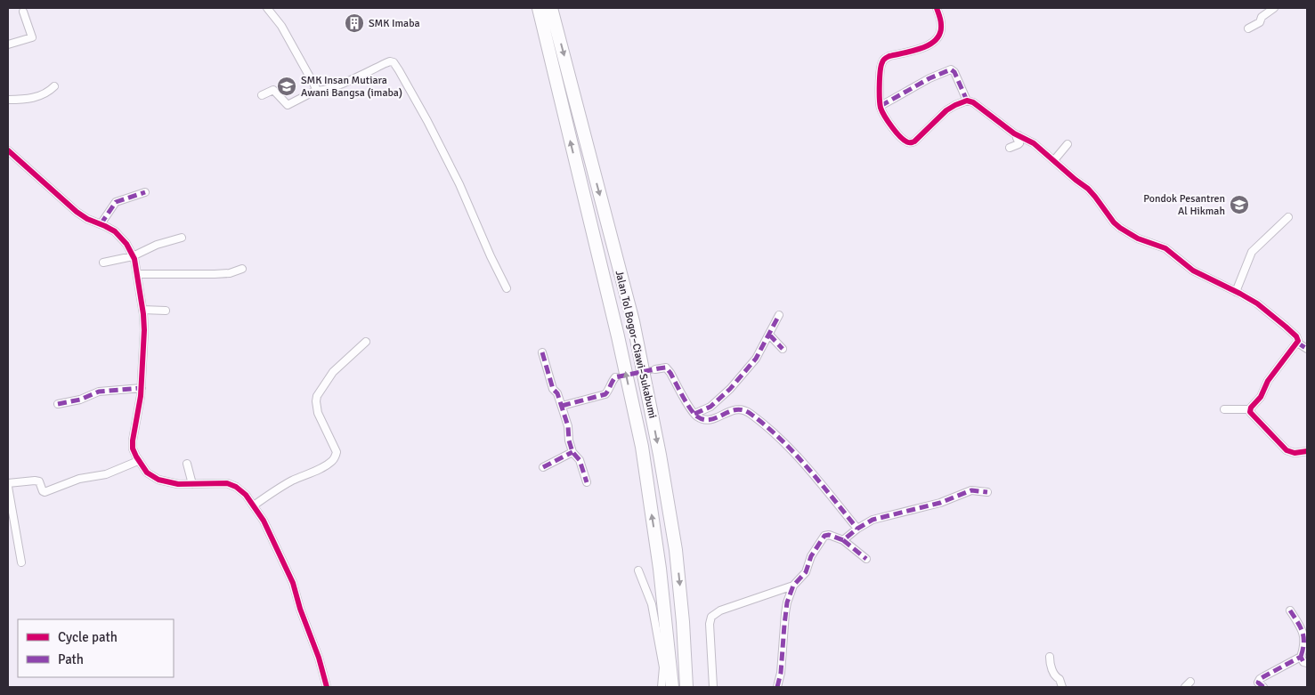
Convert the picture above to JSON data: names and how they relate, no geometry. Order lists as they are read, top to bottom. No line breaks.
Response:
{"streets":{"highway":["Jalan Tol Bogor–Ciawi–Sukabumi"]},"places":{"building":["SMK Imaba"],"school or university":["SMK Insan Mutiara Awani Bangsa (imaba)","Pondok Pesantren Al Hikmah"]},"legend":["Cycle path","Path"]}
